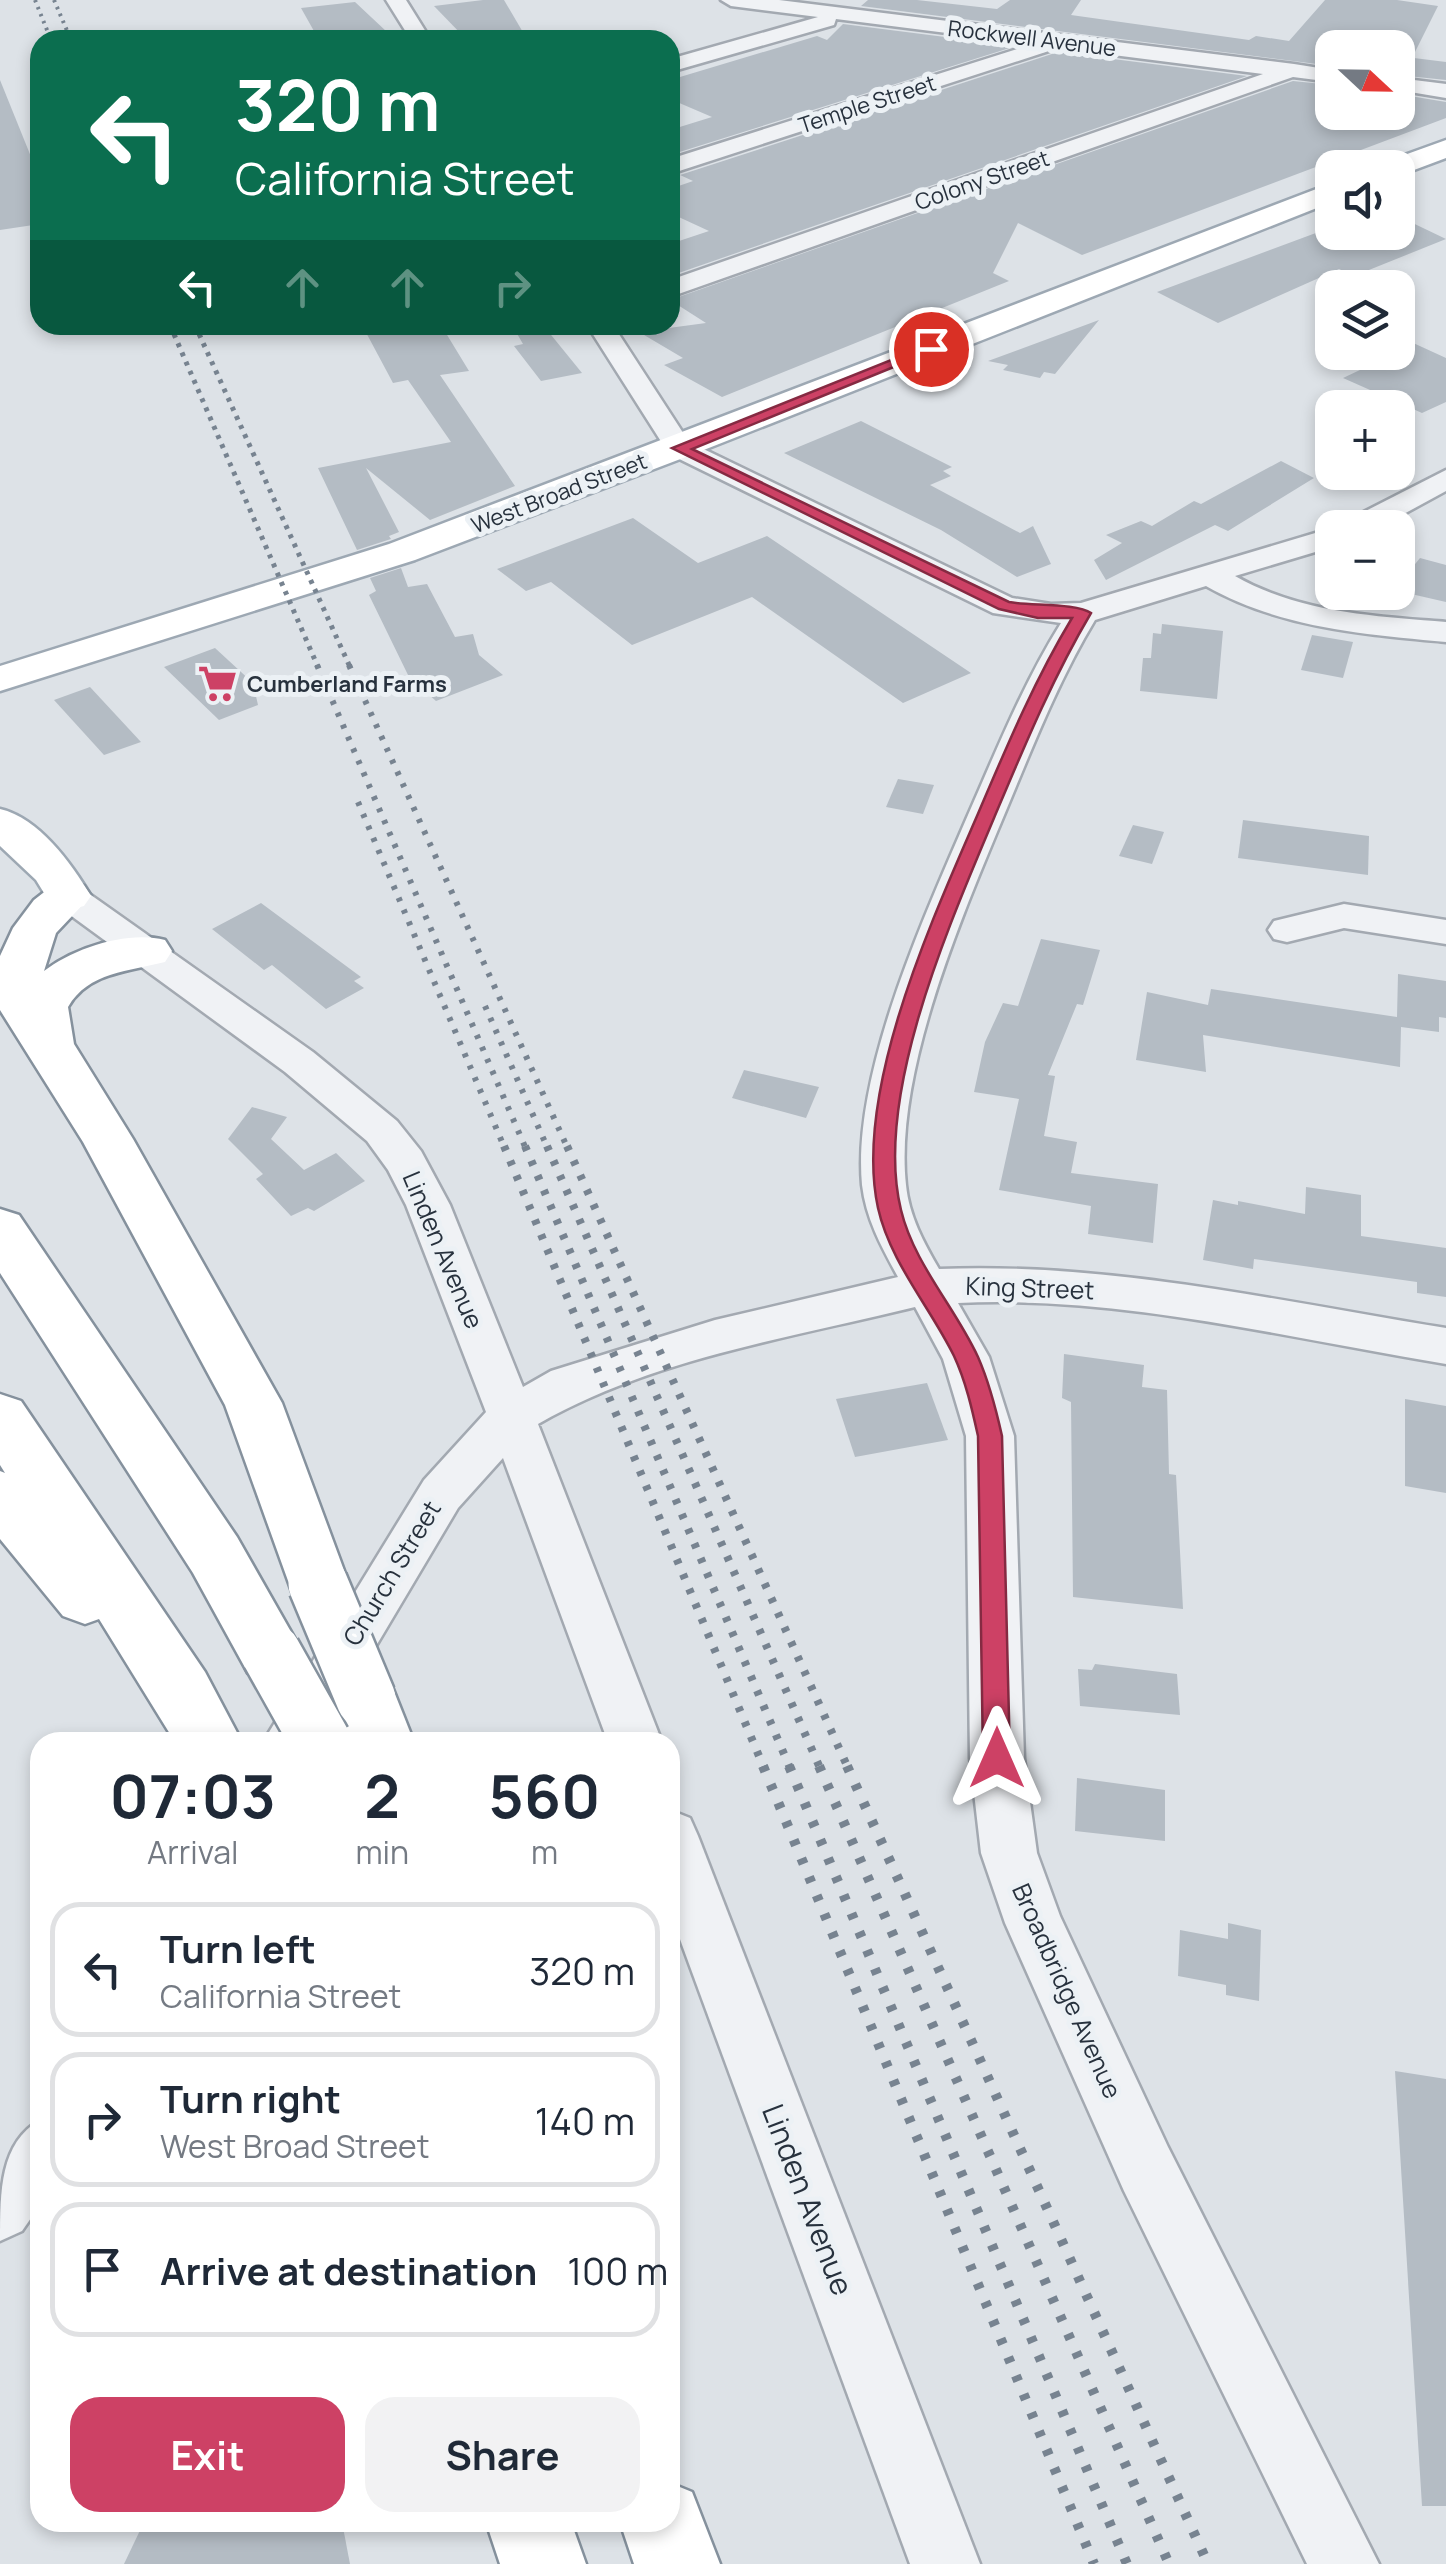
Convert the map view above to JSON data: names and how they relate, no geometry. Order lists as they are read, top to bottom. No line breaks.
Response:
{"streets":{"main road":["West Broad Street","Linden Avenue"],"street":["Rockwell Avenue","Temple Street","Colony Street","King Street","Church Street","Broadbridge Avenue"]},"crossings":[["Rockwell Avenue","Temple Street"],["Rockwell Avenue","Colony Street"],["Linden Avenue","King Street"],["Linden Avenue","Church Street"],["King Street","Church Street"],["King Street","Broadbridge Avenue"]],"places":{"supermarket":["Cumberland Farms"]},"north":"right","page":{"map_buttons":["+","−"],"turn":["320 m","California Street"],"eta":["07:03","Arrival","2","min","560","m"],"list":[{"name":"Turn left","note":"California Street","value":"320 m"},{"name":"Turn right","note":"West Broad Street","value":"140 m"},{"name":"Arrive at destination","value":"100 m"}],"buttons":["Exit","Share"]}}
